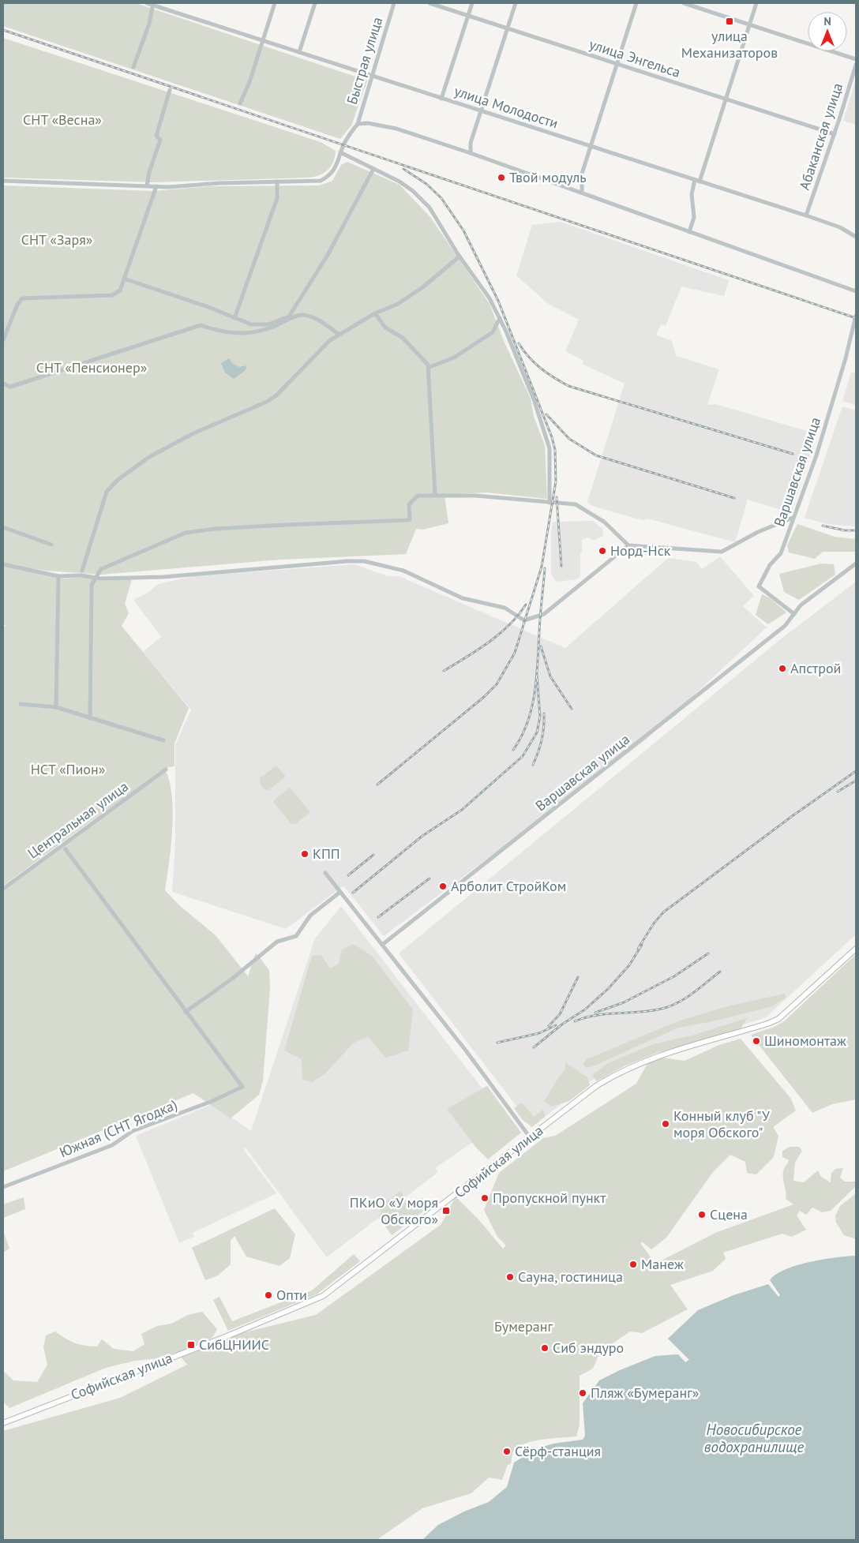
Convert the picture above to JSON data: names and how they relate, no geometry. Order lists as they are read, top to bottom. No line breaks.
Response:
{"streets":{"main road":["Софийская улица"],"street":["улица Энгельса","Быстрая улица","улица Молодости","Абаканская улица","Варшавская улица","Центральная улица","Южная (СНТ Ягодка)"]},"crossings":[["улица Энгельса","Абаканская улица"],["Быстрая улица","улица Молодости"],["улица Молодости","Абаканская улица"]],"water":["Новосибирское водохранилище"],"parks":["СНТ «Весна»","СНТ «Заря»","СНТ «Пенсионер»","НСТ «Пион»","Бумеранг"],"places":{"transit":["улица Механизаторов","ПКиО «У моря Обского»","СибЦНИИС"],"other":["Твой модуль","Норд-Нск","Апстрой","КПП","Арболит СтройКом","Шиномонтаж","Конный клуб \"У моря Обского\"","Пропускной пункт","Сцена","Манеж","Сауна, гостиница","Опти","Сиб эндуро","Пляж «Бумеранг»","Сёрф-станция"]},"north":"top"}
